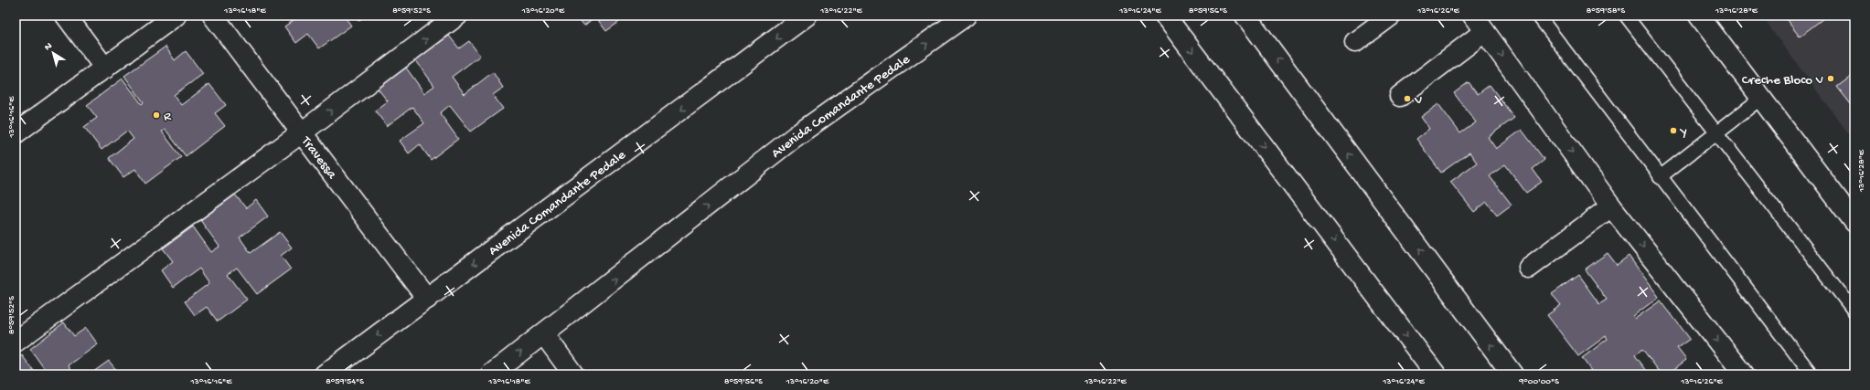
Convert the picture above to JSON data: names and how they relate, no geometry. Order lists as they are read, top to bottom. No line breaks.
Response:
{"streets":{"street":["Avenida Comandante Pedale","Travessa"]},"crossings":[["Avenida Comandante Pedale","Travessa"]],"places":["Creche Bloco V","V","R","Y"],"north":"top left","coordinates":["13°16'18\"E","8°59'52\"S","13°16'20\"E","13°16'22\"E","13°16'24\"E","8°59'56\"S","13°16'26\"E","8°59'58\"S","13°16'28\"E","13°16'16\"E","8°59'54\"S","9°00'00\"S"]}
